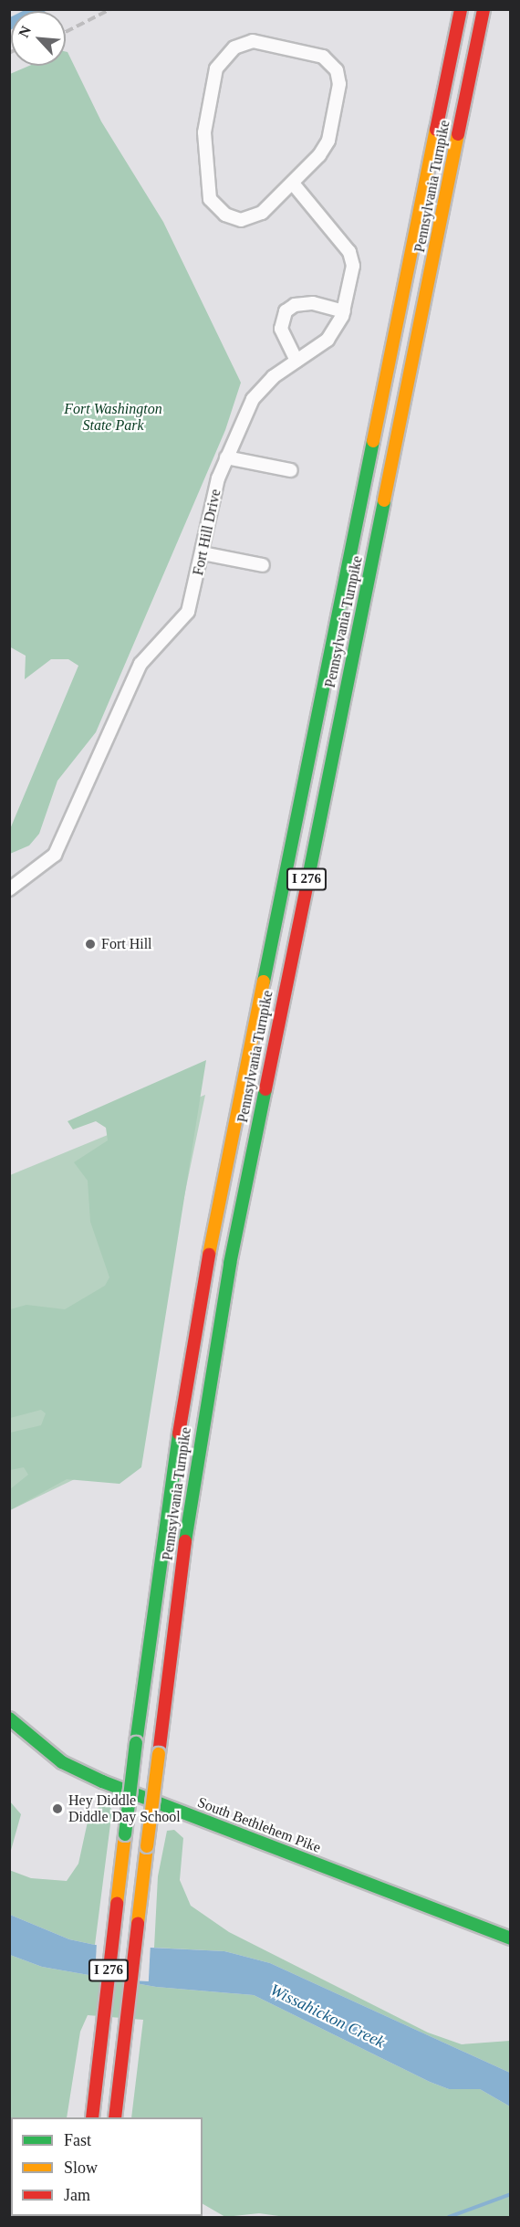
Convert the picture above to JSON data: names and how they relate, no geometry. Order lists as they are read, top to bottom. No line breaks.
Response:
{"streets":{"main road":["Pennsylvania Turnpike","I 276","South Bethlehem Pike"],"street":["Fort Hill Drive"]},"water":["Wissahickon Creek"],"parks":["Fort Washington State Park"],"places":["Fort Hill","Hey Diddle Diddle Day School"],"legend":["Fast","Slow","Jam"],"north":"top left"}
